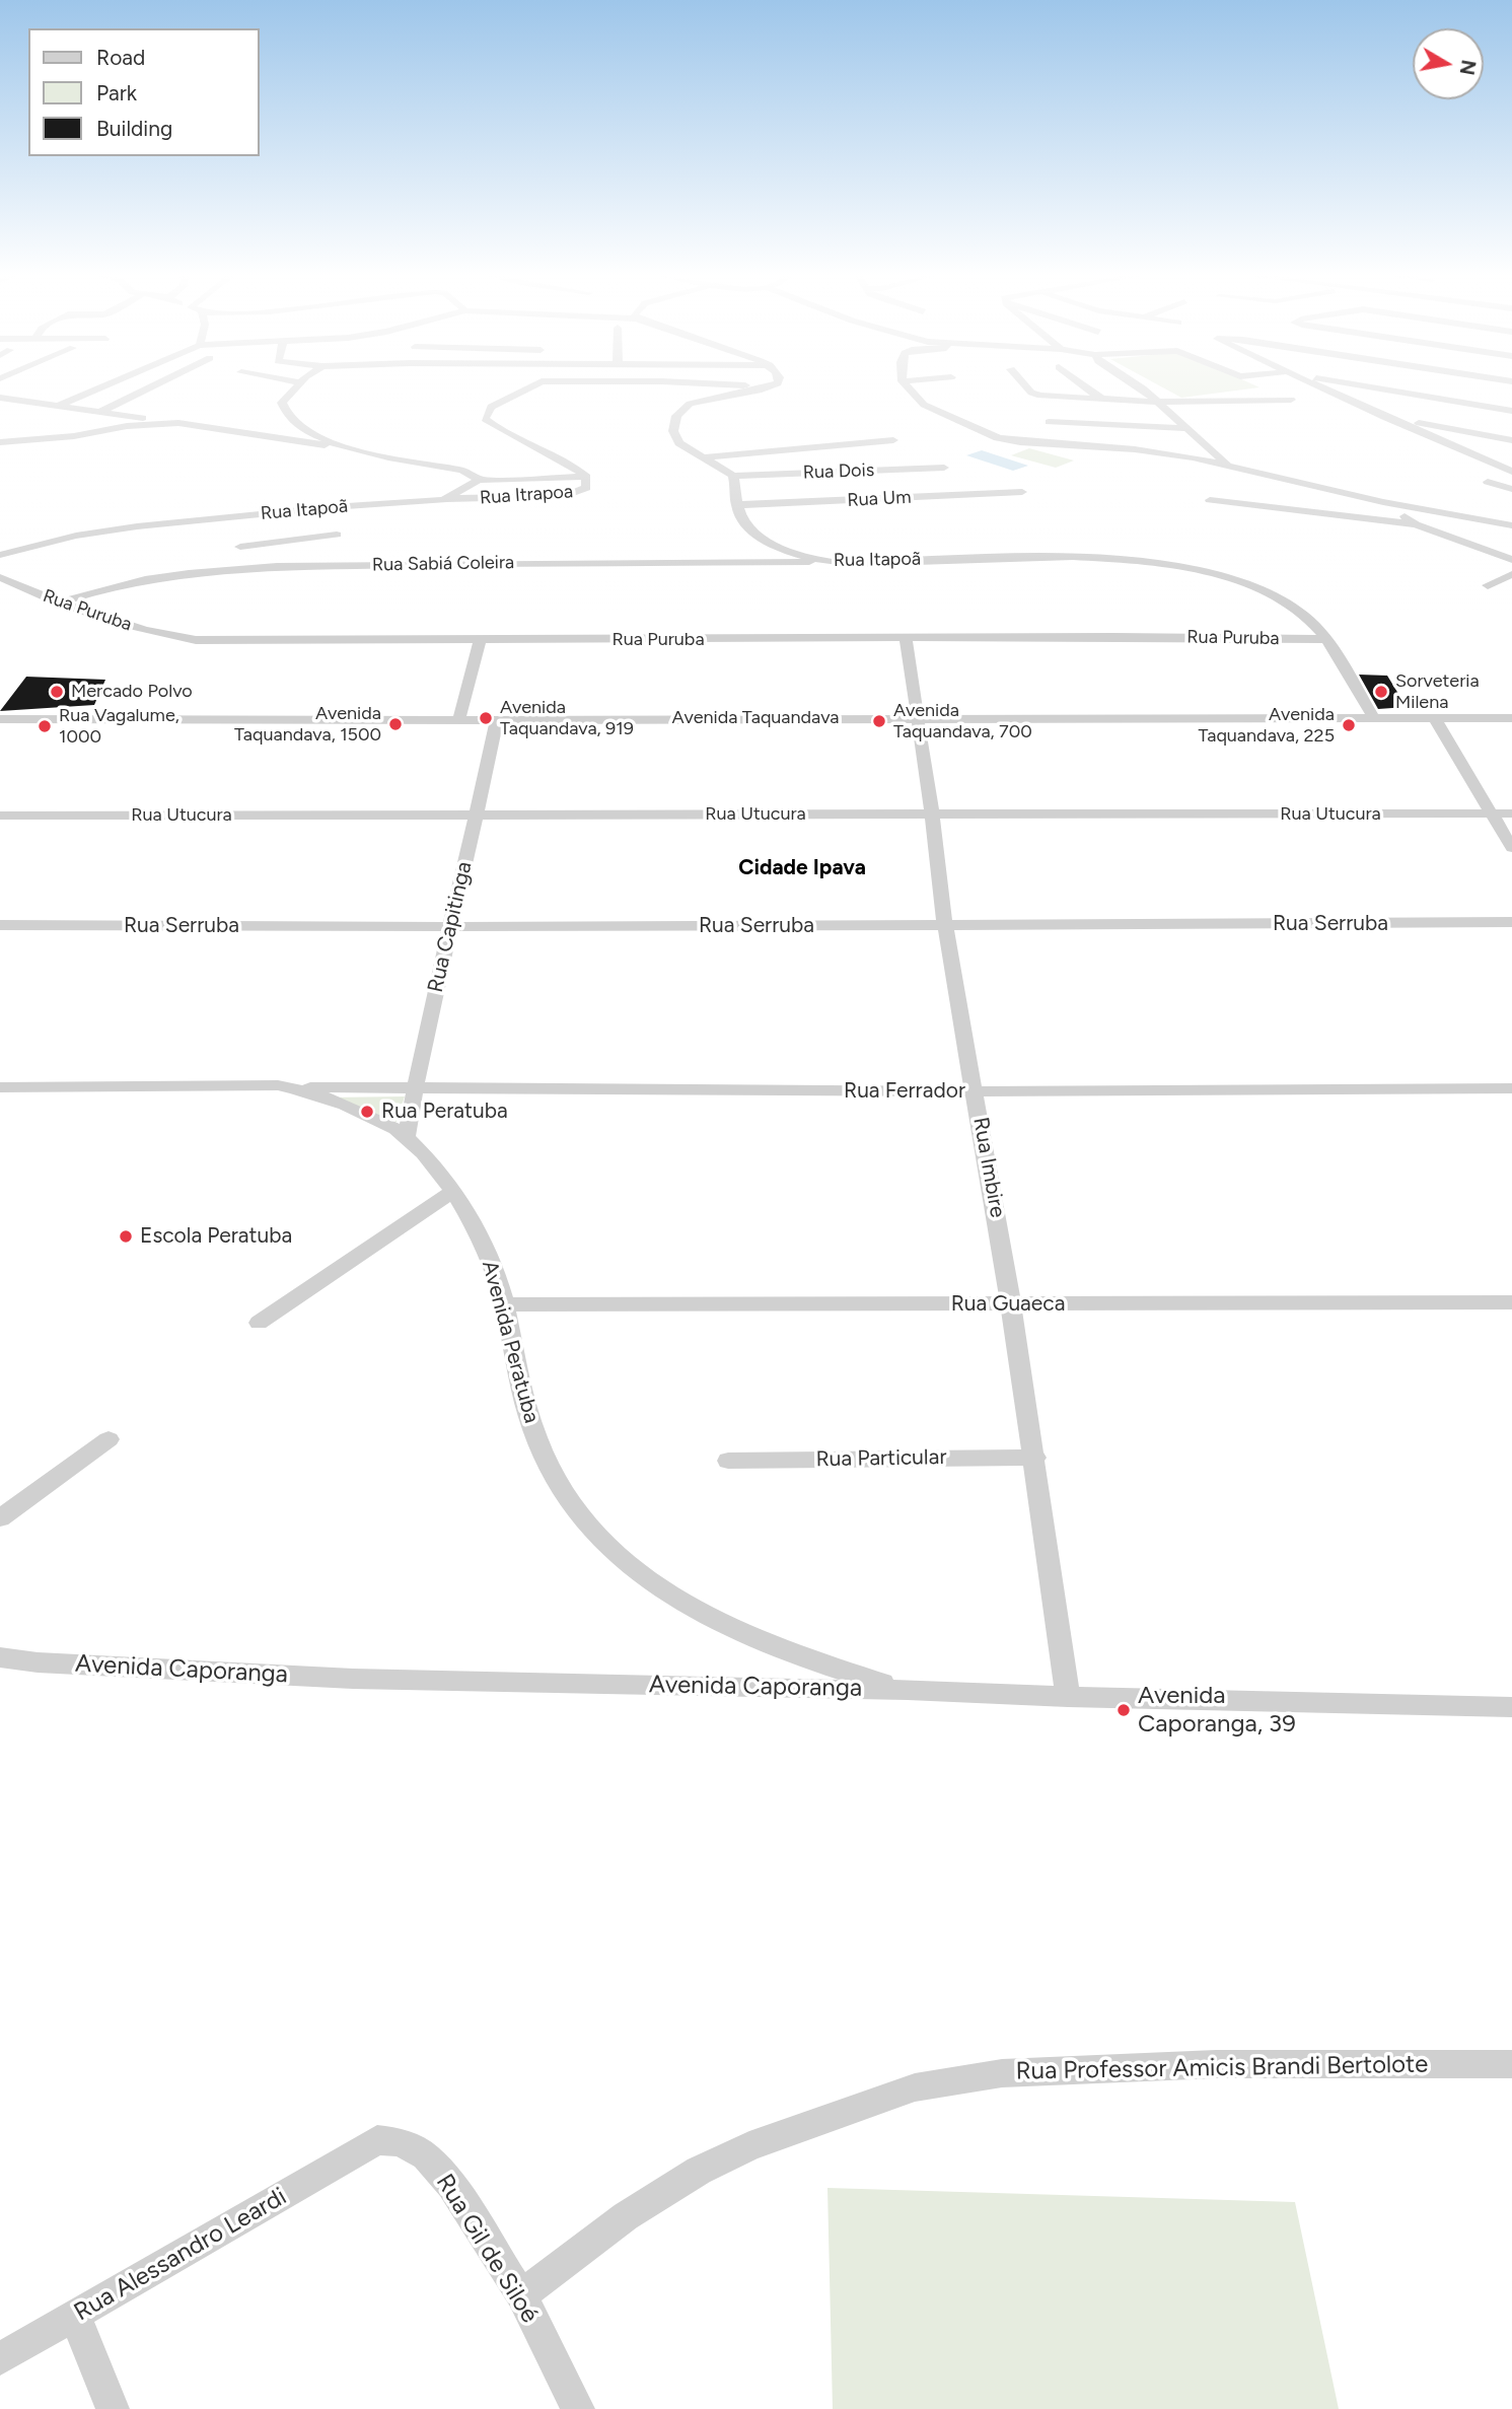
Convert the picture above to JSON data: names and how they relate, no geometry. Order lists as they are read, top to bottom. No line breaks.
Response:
{"streets":{"street":["Rua Dois","Rua Itrapoa","Rua Um","Rua Itapoã","Rua Sabiá Coleira","Rua Puruba","Avenida Taquandava","Rua Utucura","Rua Serruba","Rua Capitinga","Rua Ferrador","Rua Imbire","Rua Guaeca","Avenida Peratuba","Rua Particular","Avenida Caporanga","Rua Professor Amicis Brandi Bertolote","Rua Gil de Siloé","Rua Alessandro Leardi"]},"crossings":[["Rua Dois","Rua Itapoã"],["Rua Itrapoa","Rua Itapoã"],["Rua Um","Rua Itapoã"],["Rua Itapoã","Rua Sabiá Coleira"],["Rua Itapoã","Rua Puruba"],["Rua Itapoã","Avenida Taquandava"],["Rua Sabiá Coleira","Rua Puruba"],["Rua Puruba","Rua Imbire"],["Avenida Taquandava","Rua Capitinga"],["Avenida Taquandava","Rua Imbire"],["Rua Utucura","Rua Capitinga"],["Rua Utucura","Rua Imbire"],["Rua Serruba","Rua Capitinga"],["Rua Serruba","Rua Imbire"],["Rua Capitinga","Rua Ferrador"],["Rua Capitinga","Avenida Peratuba"],["Rua Ferrador","Rua Imbire"],["Rua Ferrador","Avenida Peratuba"],["Rua Imbire","Rua Guaeca"],["Rua Imbire","Rua Particular"],["Rua Imbire","Avenida Caporanga"],["Rua Guaeca","Avenida Peratuba"],["Avenida Peratuba","Avenida Caporanga"],["Rua Professor Amicis Brandi Bertolote","Rua Gil de Siloé"],["Rua Gil de Siloé","Rua Alessandro Leardi"]],"districts":["Cidade Ipava"],"places":["Mercado Polvo","Sorveteria Milena","Avenida Taquandava, 919","Avenida Taquandava, 700","Avenida Taquandava, 1500","Avenida Taquandava, 225","Rua Vagalume, 1000","Rua Peratuba","Escola Peratuba","Avenida Caporanga, 39"],"legend":["Road","Park","Building"],"north":"right"}
